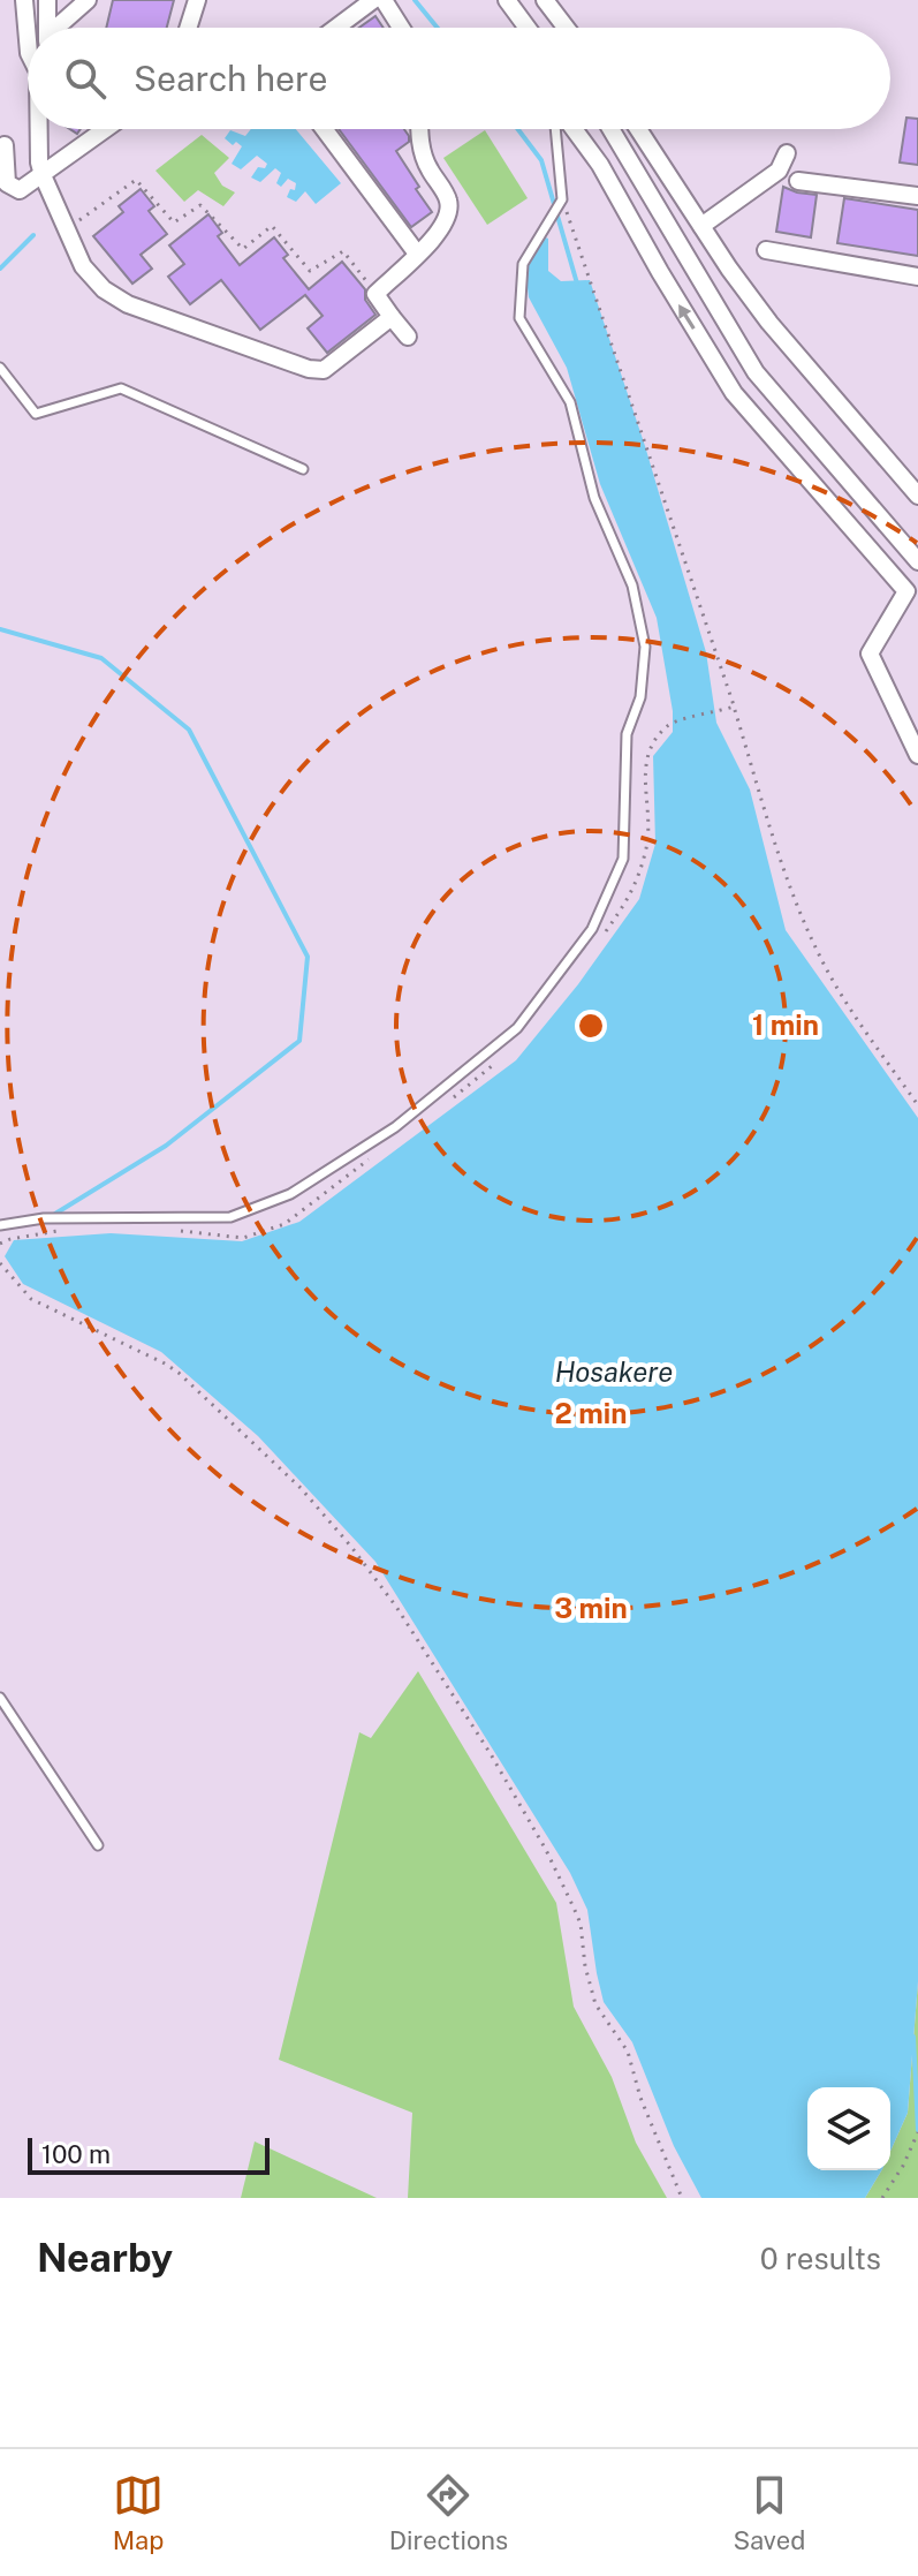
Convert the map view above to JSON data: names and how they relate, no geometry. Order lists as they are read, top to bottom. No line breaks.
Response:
{"water":["Hosakere"],"scale_bar":"100 m","page":{"search":"Search here","scale":"100 m","heading":["Nearby","0 results"],"nav":["Map","Directions","Saved"]},"rings":["1 min","2 min","3 min"]}
